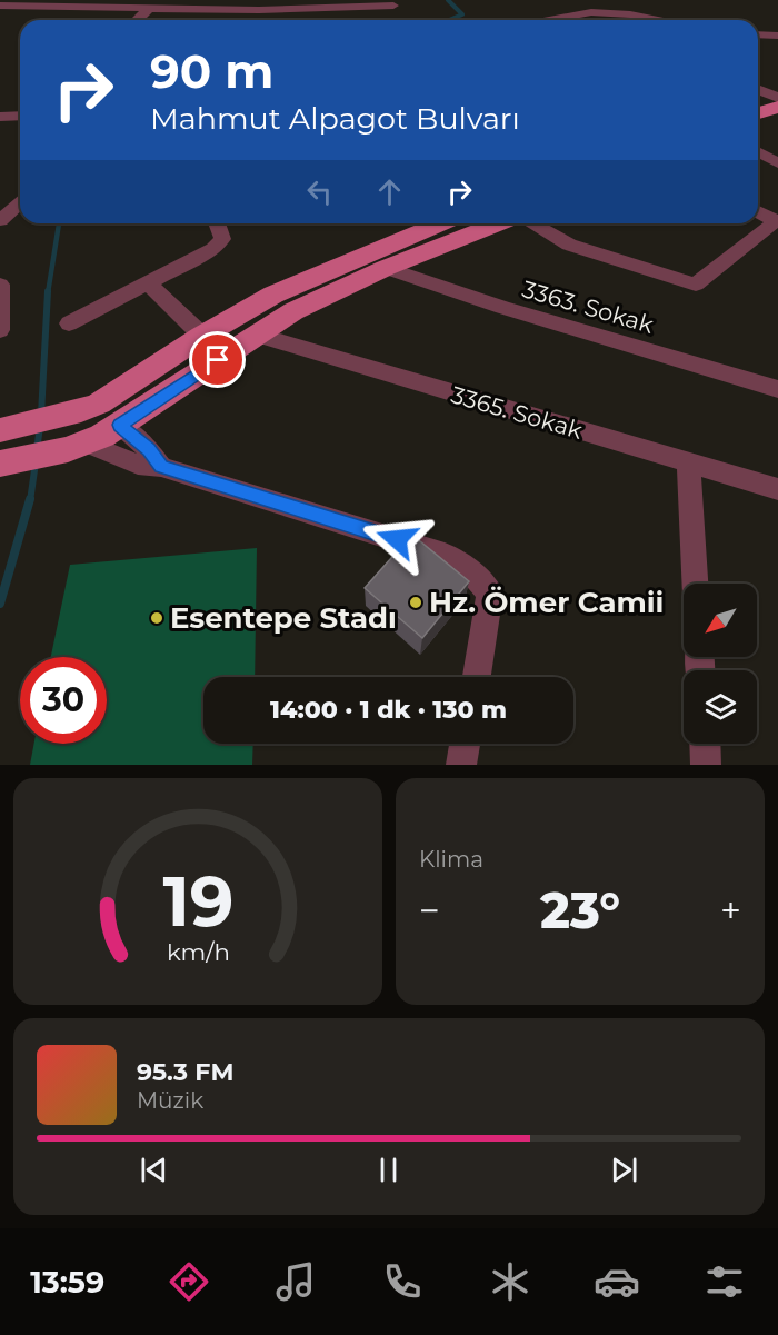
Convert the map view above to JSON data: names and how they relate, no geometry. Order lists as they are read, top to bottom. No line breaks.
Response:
{"streets":{"street":["3363. Sokak","3365. Sokak"]},"places":["Hz. Ömer Camii","Esentepe Stadı"],"north":"bottom left","page":{"turn":["90 m","Mahmut Alpagot Bulvarı"],"limit":"30","trip":"14:00 · 1 dk · 130 m","tile":"Klima","heat":["−","23°","+"],"song":["95.3 FM","Müzik"],"tabs":"13:59","gauge":["19","km/h"]}}
